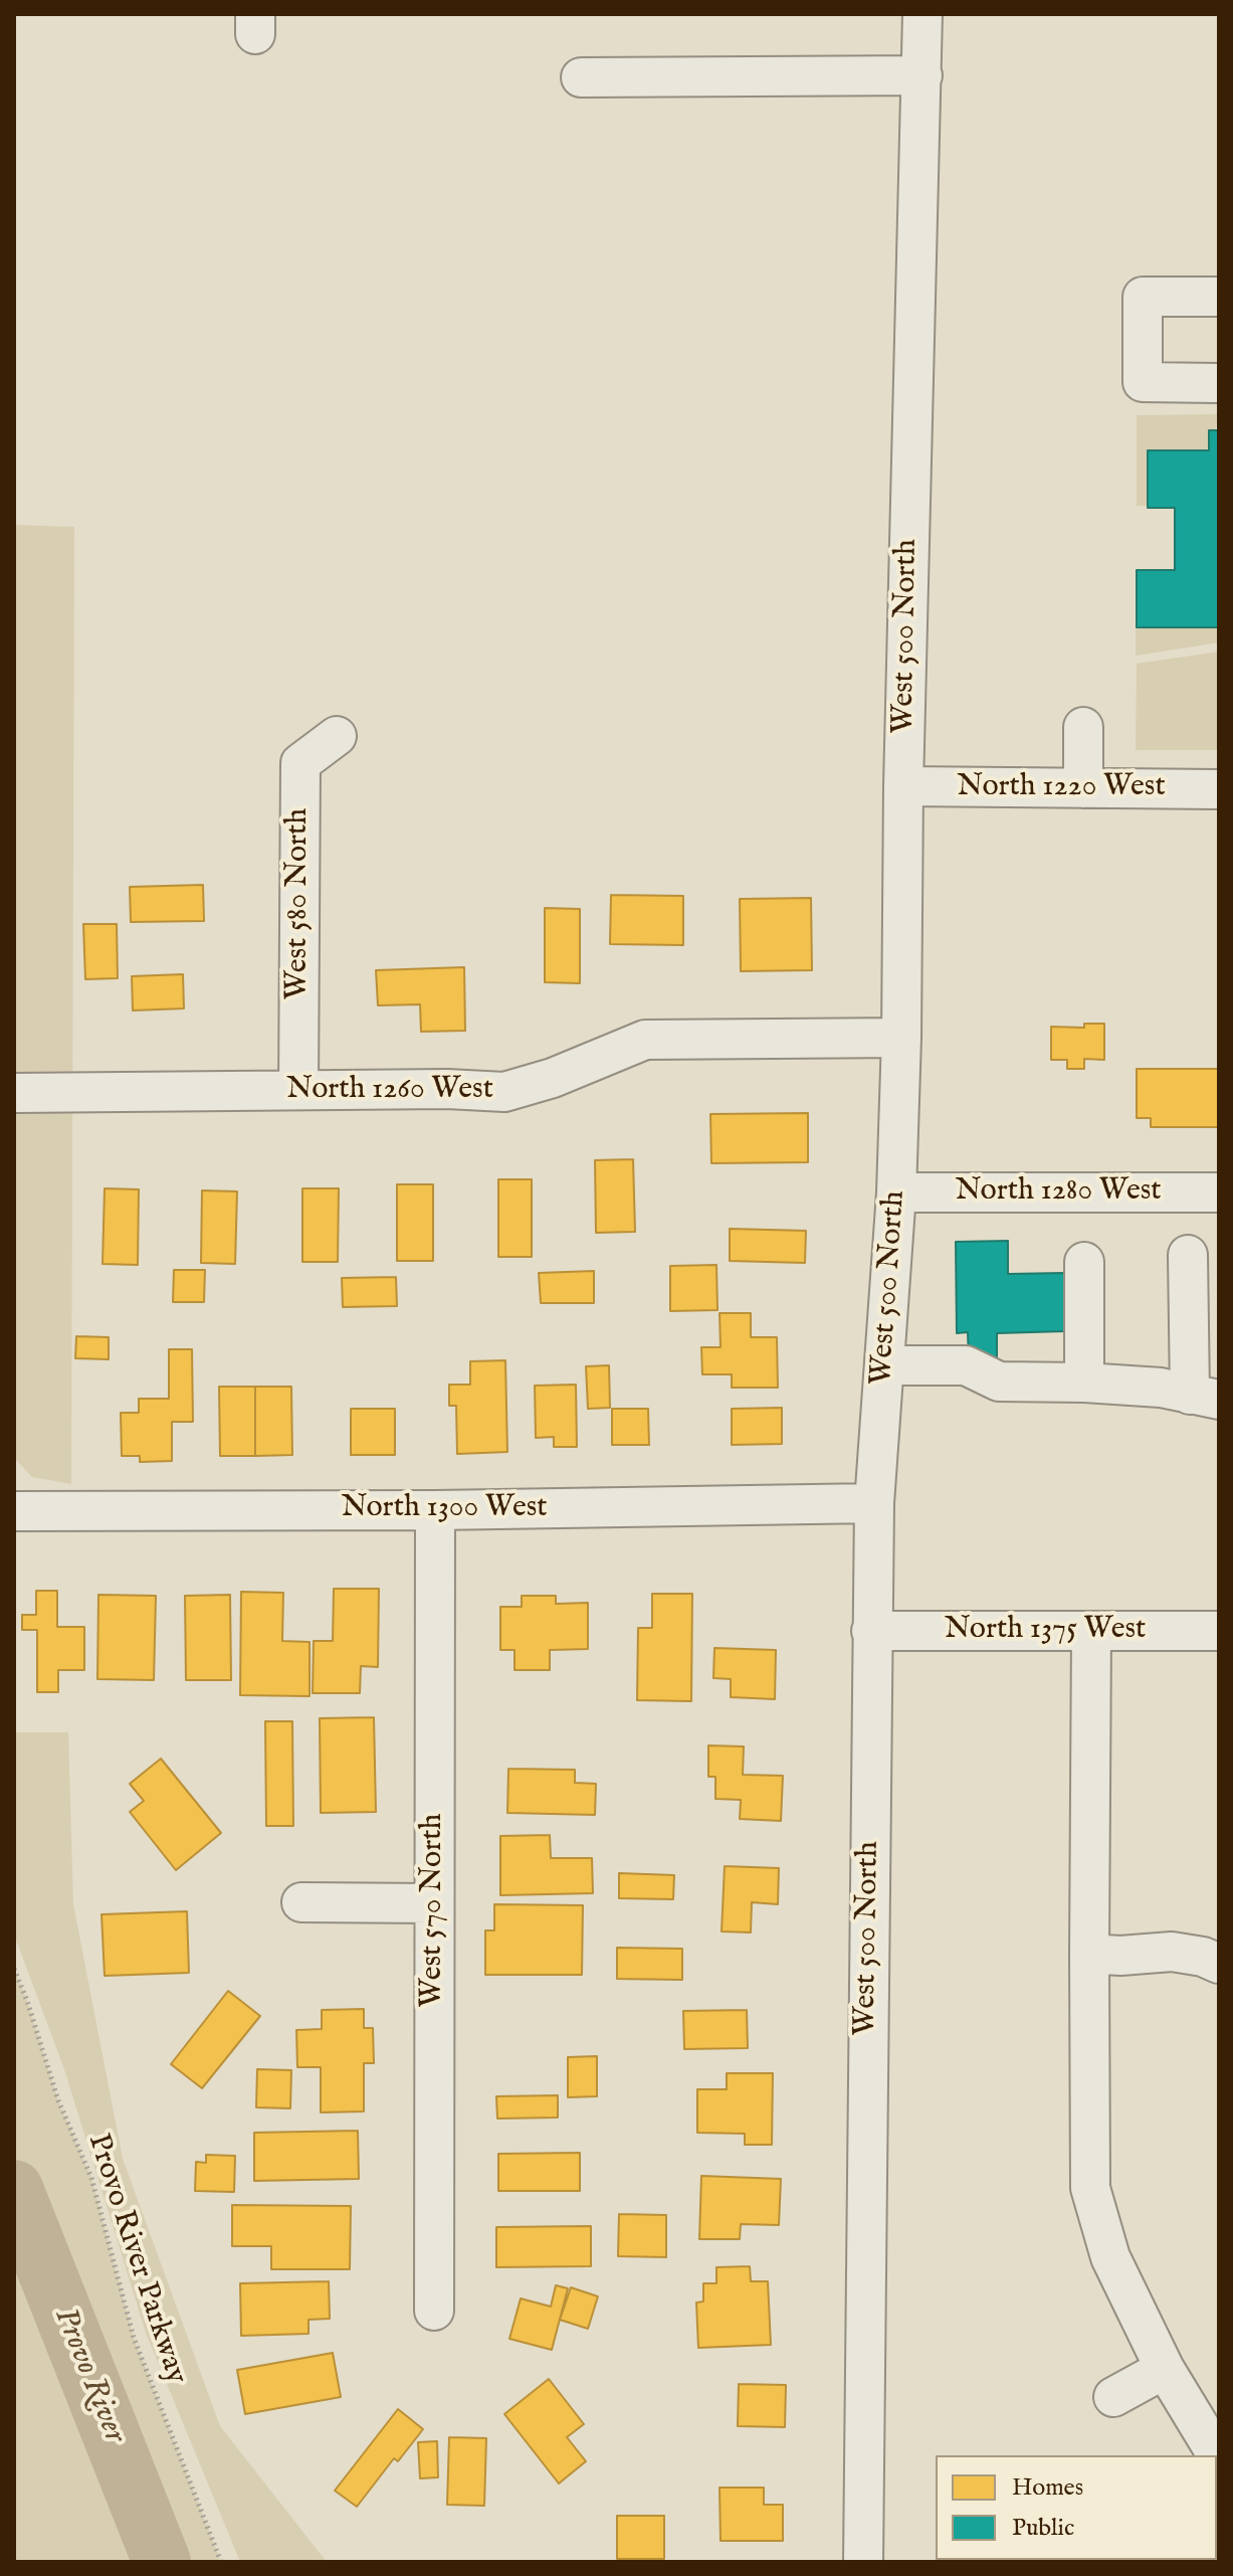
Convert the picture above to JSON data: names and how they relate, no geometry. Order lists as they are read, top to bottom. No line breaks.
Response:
{"streets":{"street":["West 500 North","North 1220 West","West 580 North","North 1260 West","North 1280 West","North 1300 West","North 1375 West","West 570 North"],"path":["Provo River Parkway"]},"crossings":[["West 500 North","North 1220 West"],["West 500 North","North 1260 West"],["West 500 North","North 1280 West"],["West 500 North","North 1300 West"],["West 500 North","North 1375 West"],["West 580 North","North 1260 West"],["North 1300 West","West 570 North"]],"water":["Provo River"],"legend":["Homes","Public"]}
